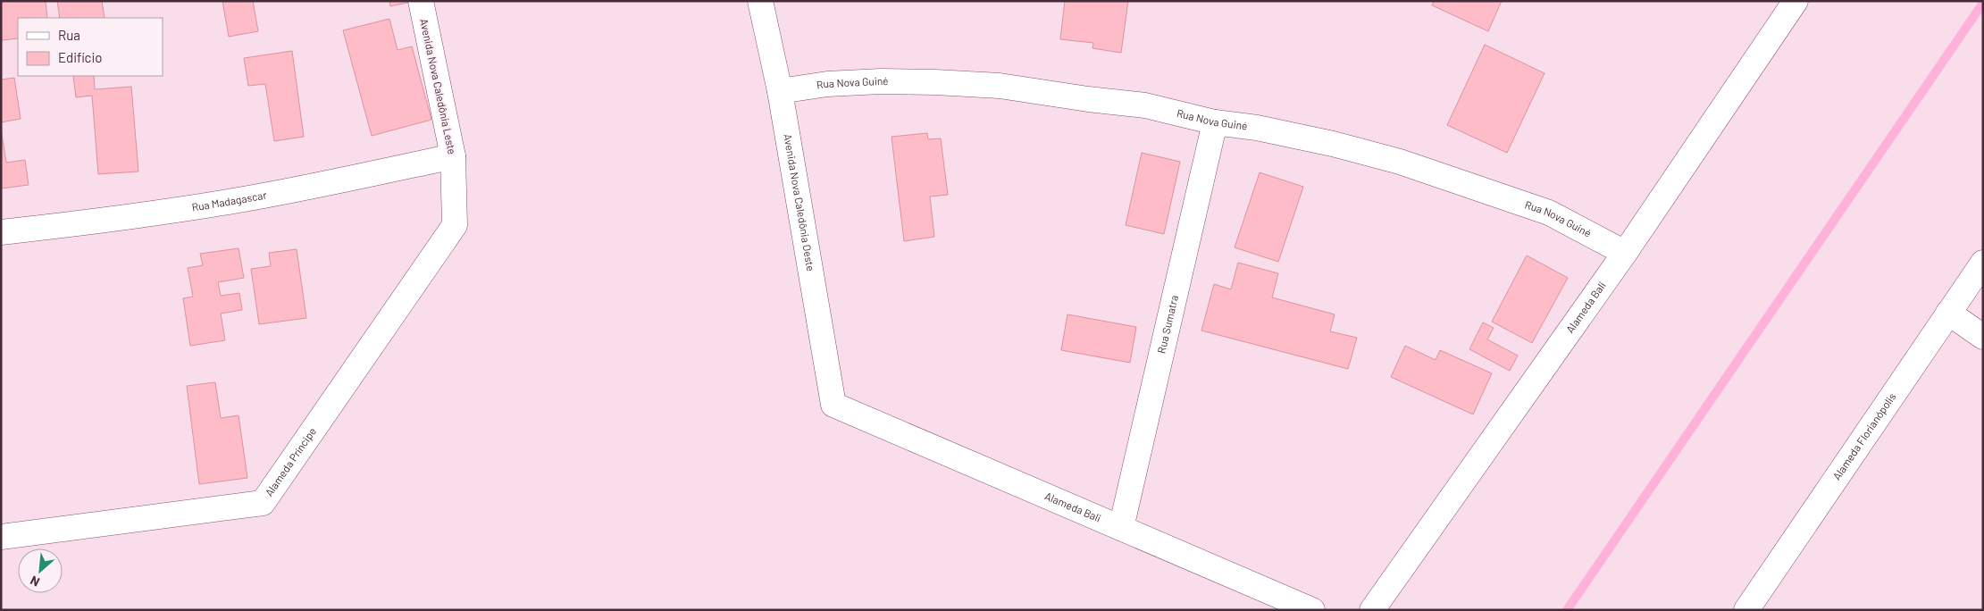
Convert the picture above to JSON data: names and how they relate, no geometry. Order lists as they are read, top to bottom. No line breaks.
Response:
{"streets":{"street":["Rua Nova Guiné","Avenida Nova Caledônia Leste","Rua Madagascar","Avenida Nova Caledônia Oeste","Alameda Bali","Rua Sumatra","Alameda Florianópolis","Alameda Príncipe"]},"crossings":[["Rua Nova Guiné","Avenida Nova Caledônia Oeste"],["Rua Nova Guiné","Alameda Bali"],["Rua Nova Guiné","Rua Sumatra"],["Avenida Nova Caledônia Leste","Rua Madagascar"],["Avenida Nova Caledônia Leste","Alameda Príncipe"],["Avenida Nova Caledônia Oeste","Alameda Bali"],["Alameda Bali","Rua Sumatra"]],"legend":["Rua","Edifício"],"north":"bottom left"}
